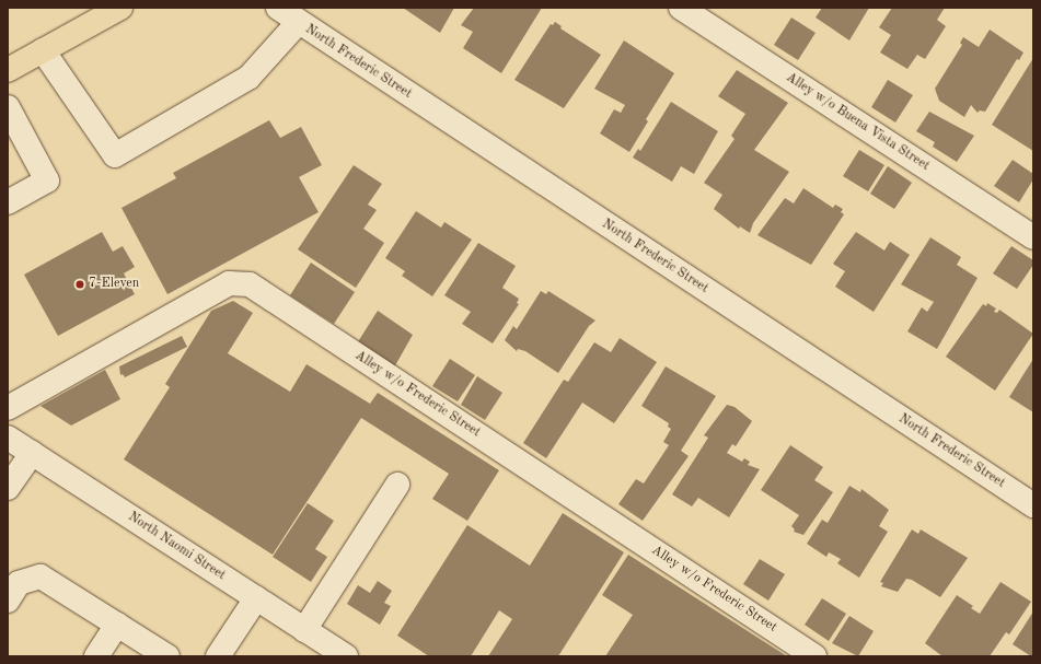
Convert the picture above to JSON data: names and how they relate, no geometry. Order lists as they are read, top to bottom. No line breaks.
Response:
{"streets":{"street":["North Frederic Street","Alley w/o Buena Vista Street","Alley w/o Frederic Street","North Naomi Street"]},"places":["7-Eleven"]}
